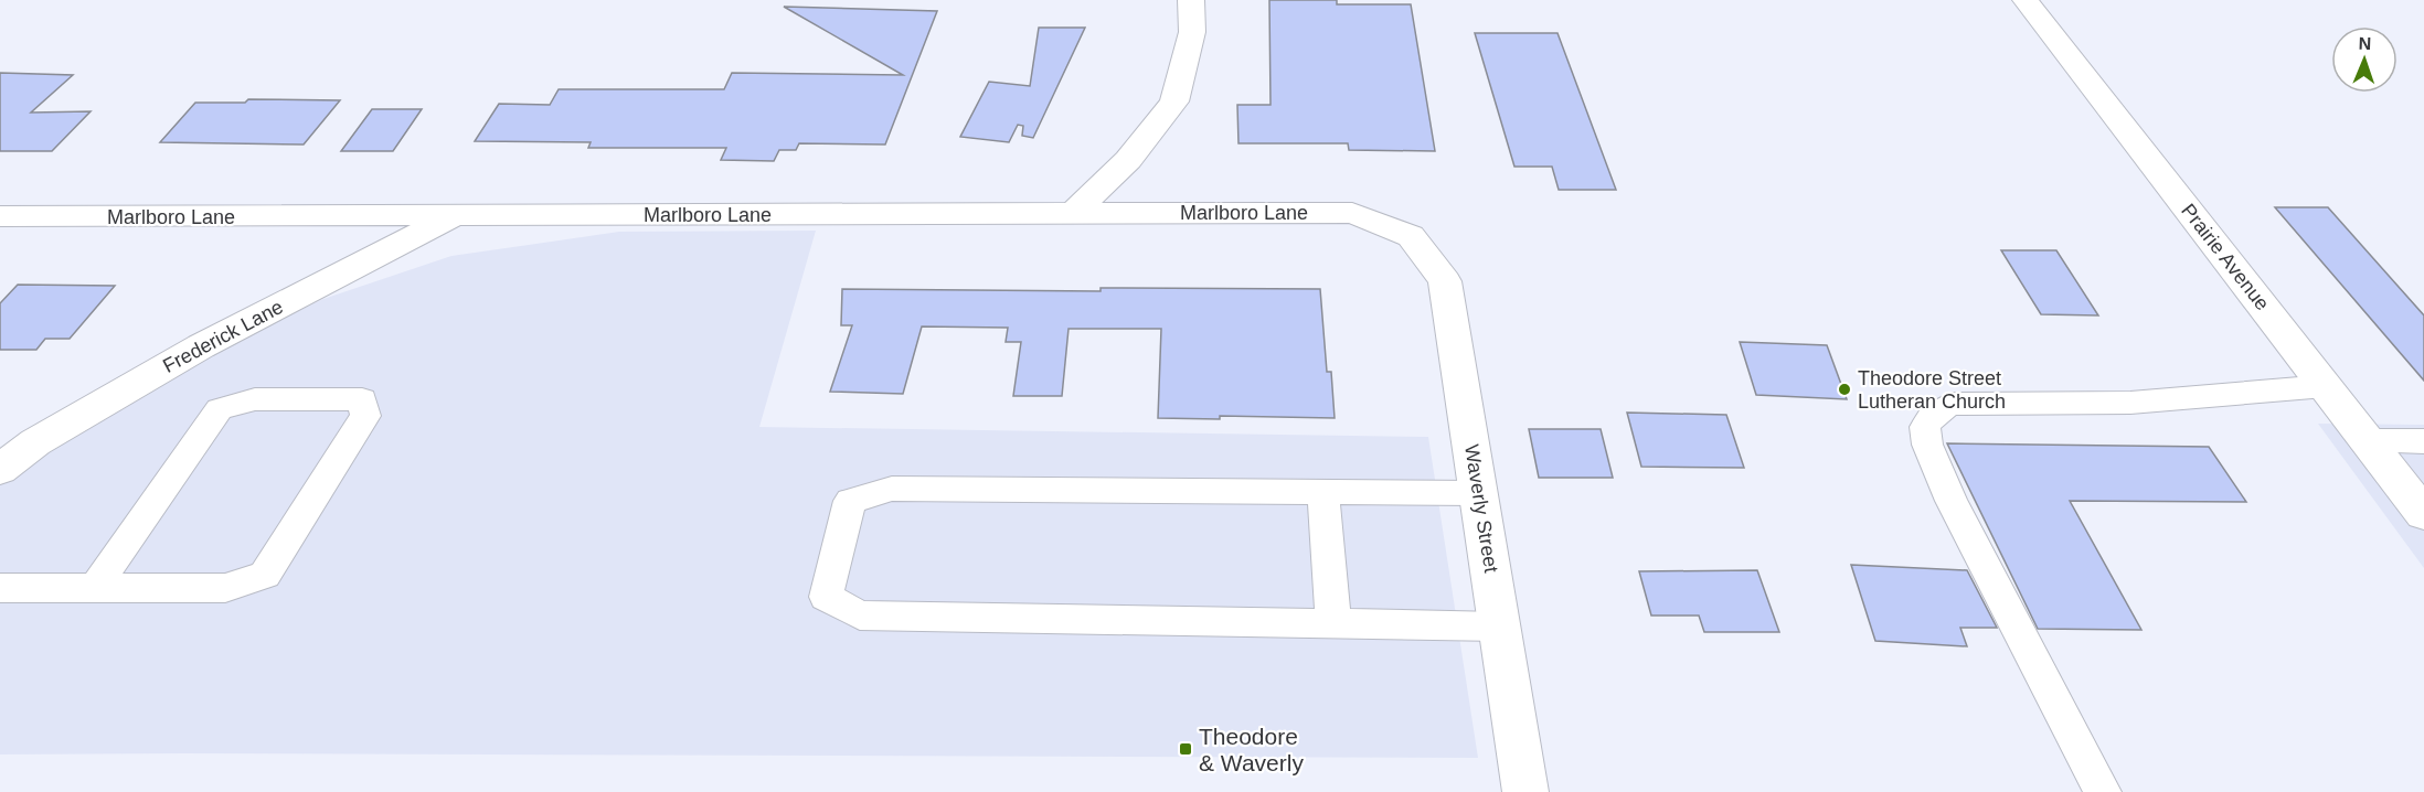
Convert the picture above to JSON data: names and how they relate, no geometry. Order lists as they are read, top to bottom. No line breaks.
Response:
{"streets":{"street":["Marlboro Lane","Prairie Avenue","Frederick Lane","Waverly Street"]},"crossings":[["Marlboro Lane","Frederick Lane"],["Marlboro Lane","Waverly Street"]],"places":{"other":["Theodore Street Lutheran Church"],"transit":["Theodore & Waverly"]},"north":"top"}
